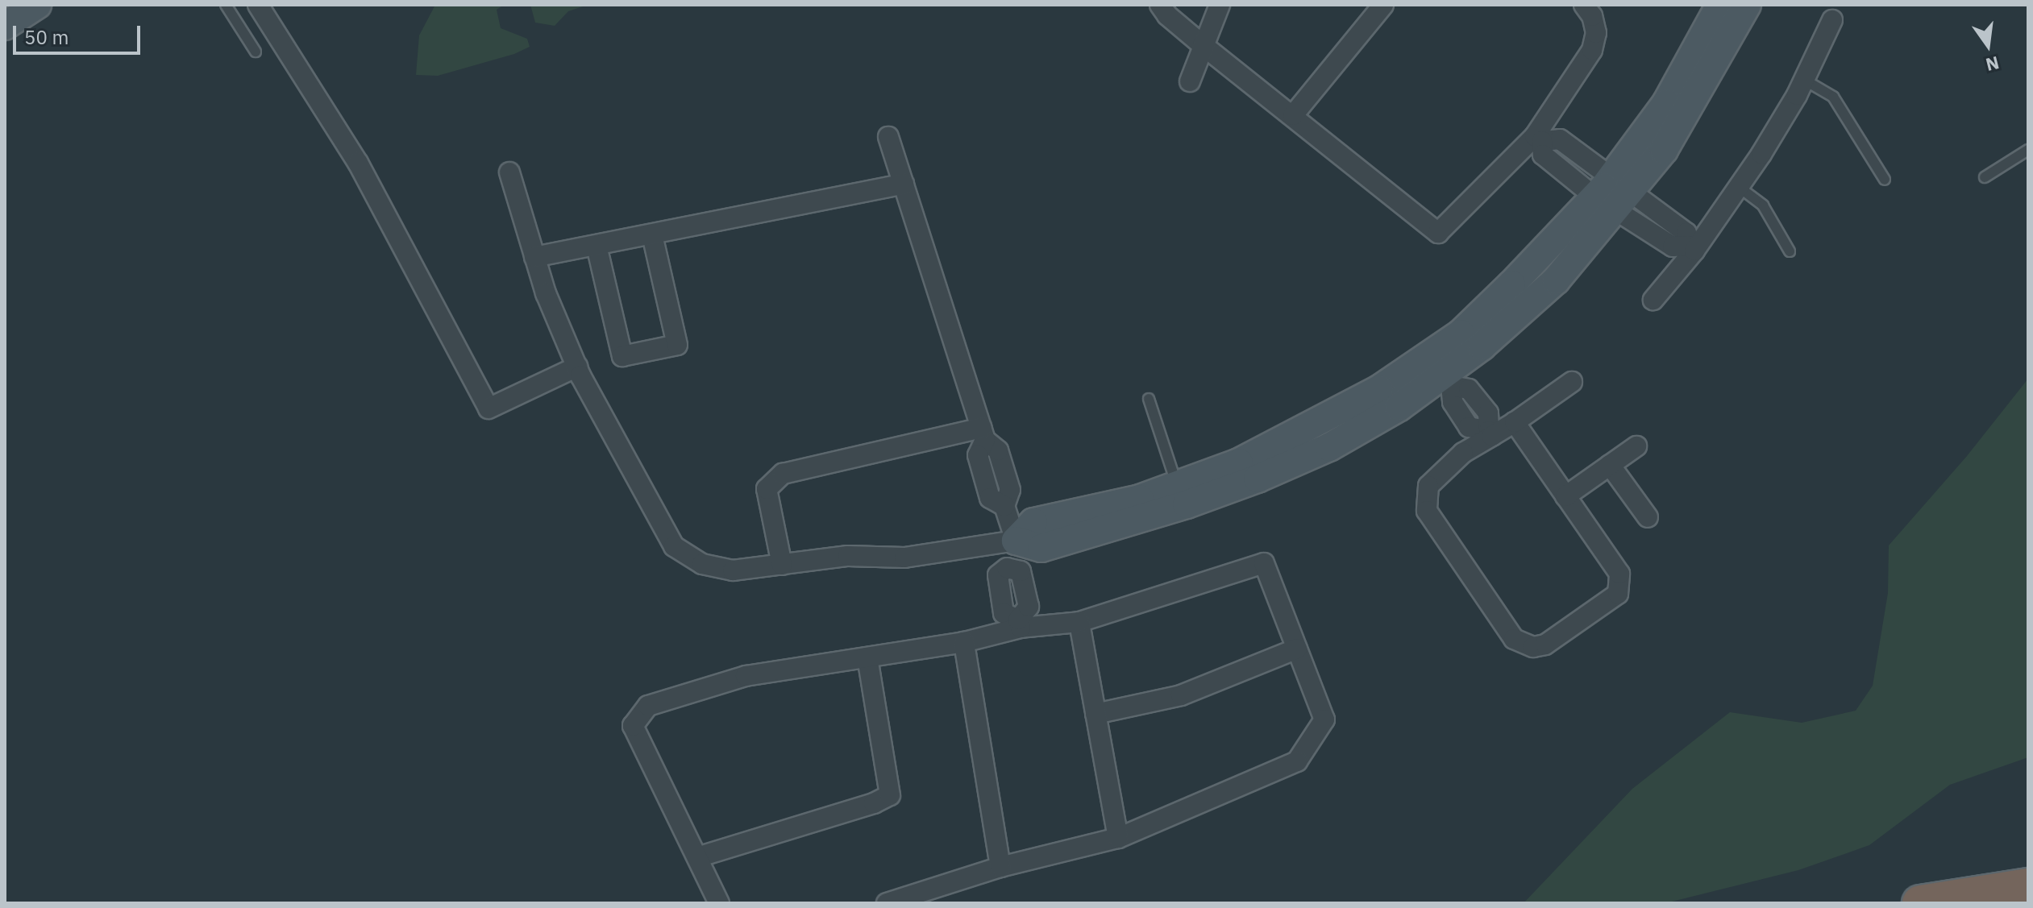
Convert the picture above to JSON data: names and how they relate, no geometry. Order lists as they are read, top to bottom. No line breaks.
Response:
{"scale_bar":"50 m","north":"bottom"}
